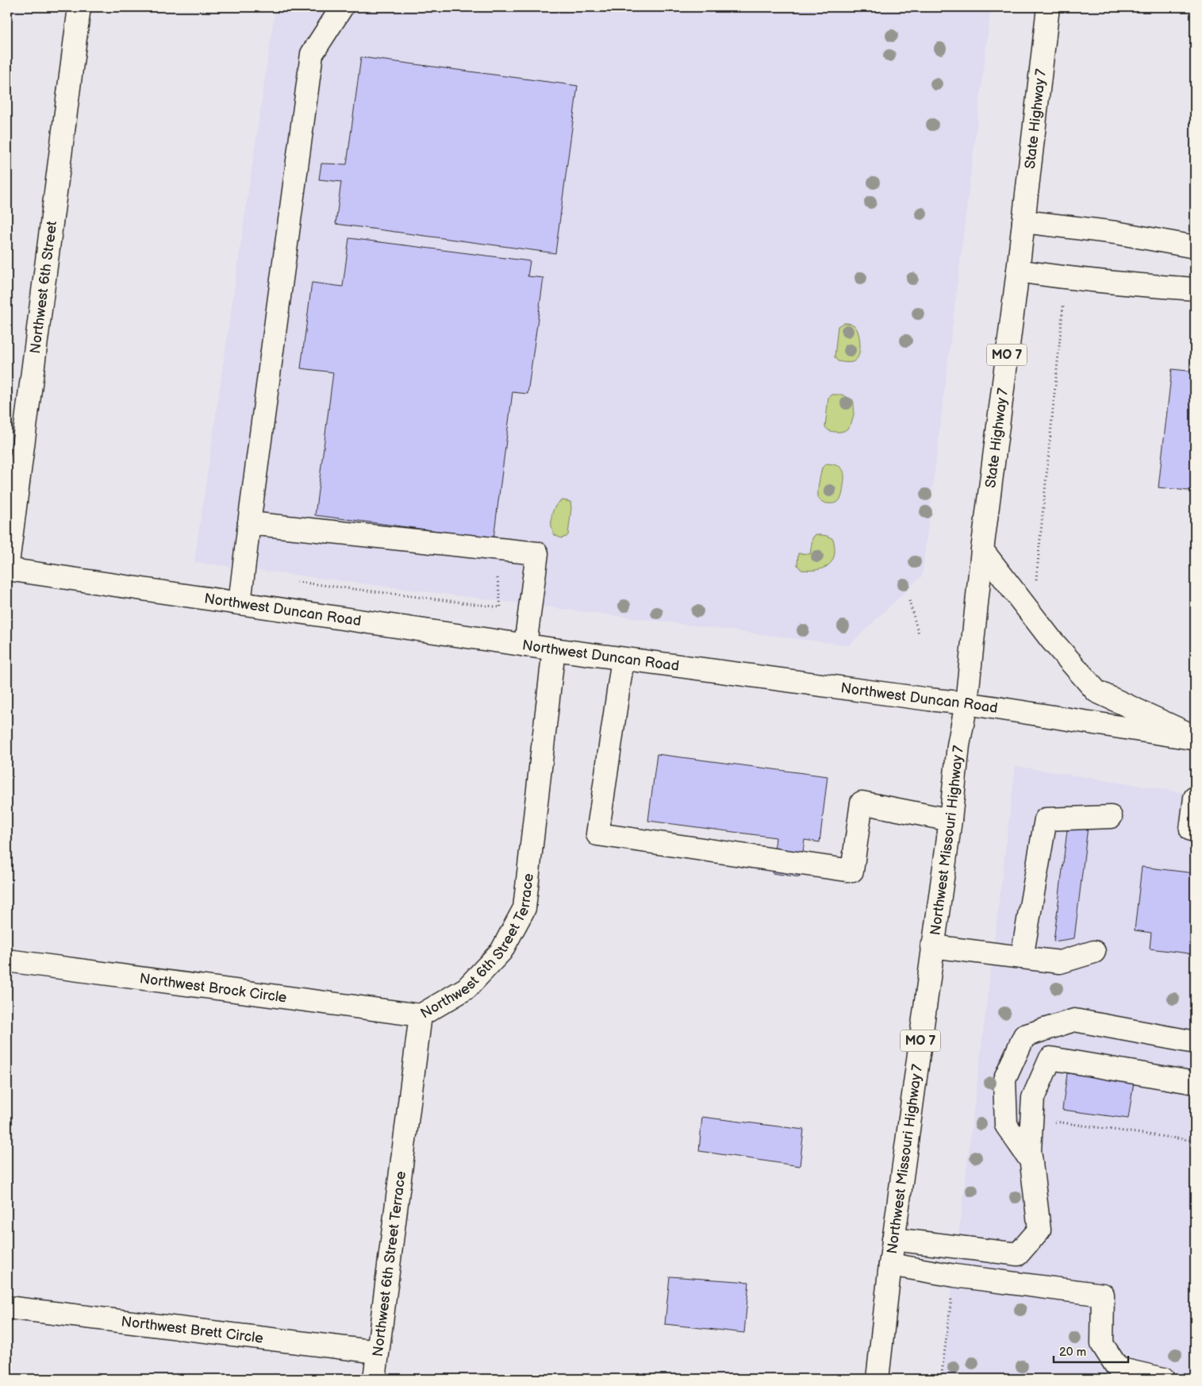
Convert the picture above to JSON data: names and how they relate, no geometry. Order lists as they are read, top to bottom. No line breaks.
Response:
{"streets":{"street":["State Highway 7","Northwest 6th Street","MO 7","Northwest Duncan Road","Northwest Missouri Highway 7","Northwest 6th Street Terrace","Northwest Brock Circle","Northwest Brett Circle"]},"crossings":[["State Highway 7","Northwest Duncan Road"],["State Highway 7","Northwest Missouri Highway 7"],["Northwest 6th Street","Northwest Duncan Road"],["Northwest Duncan Road","Northwest Missouri Highway 7"],["Northwest Duncan Road","Northwest 6th Street Terrace"],["Northwest 6th Street Terrace","Northwest Brock Circle"],["Northwest 6th Street Terrace","Northwest Brett Circle"]],"scale_bar":"20 m"}
